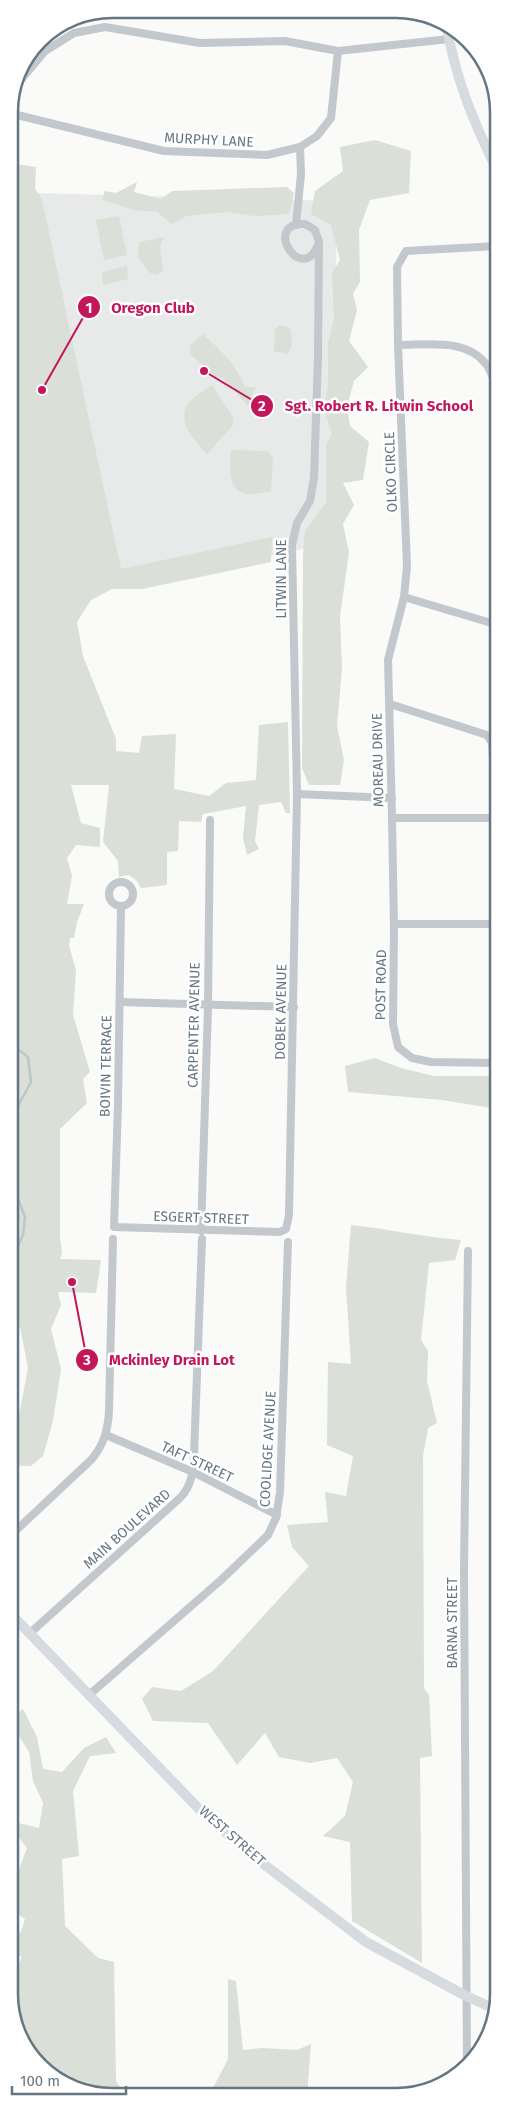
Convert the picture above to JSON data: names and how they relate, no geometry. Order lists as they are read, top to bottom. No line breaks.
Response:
{"streets":{"main road":["WEST STREET"],"street":["MURPHY LANE","OLKO CIRCLE","LITWIN LANE","MOREAU DRIVE","POST ROAD","DOBEK AVENUE","CARPENTER AVENUE","BOIVIN TERRACE","ESGERT STREET","COOLIDGE AVENUE","TAFT STREET","MAIN BOULEVARD","BARNA STREET"]},"crossings":[["OLKO CIRCLE","MOREAU DRIVE"],["LITWIN LANE","DOBEK AVENUE"],["MOREAU DRIVE","POST ROAD"],["DOBEK AVENUE","ESGERT STREET"],["CARPENTER AVENUE","ESGERT STREET"],["CARPENTER AVENUE","MAIN BOULEVARD"],["BOIVIN TERRACE","ESGERT STREET"],["ESGERT STREET","MAIN BOULEVARD"],["COOLIDGE AVENUE","TAFT STREET"],["COOLIDGE AVENUE","WEST STREET"],["TAFT STREET","MAIN BOULEVARD"],["MAIN BOULEVARD","WEST STREET"],["BARNA STREET","WEST STREET"]],"places":["Sgt. Robert R. Litwin School","Oregon Club","Mckinley Drain Lot"],"scale_bar":"100 m"}
